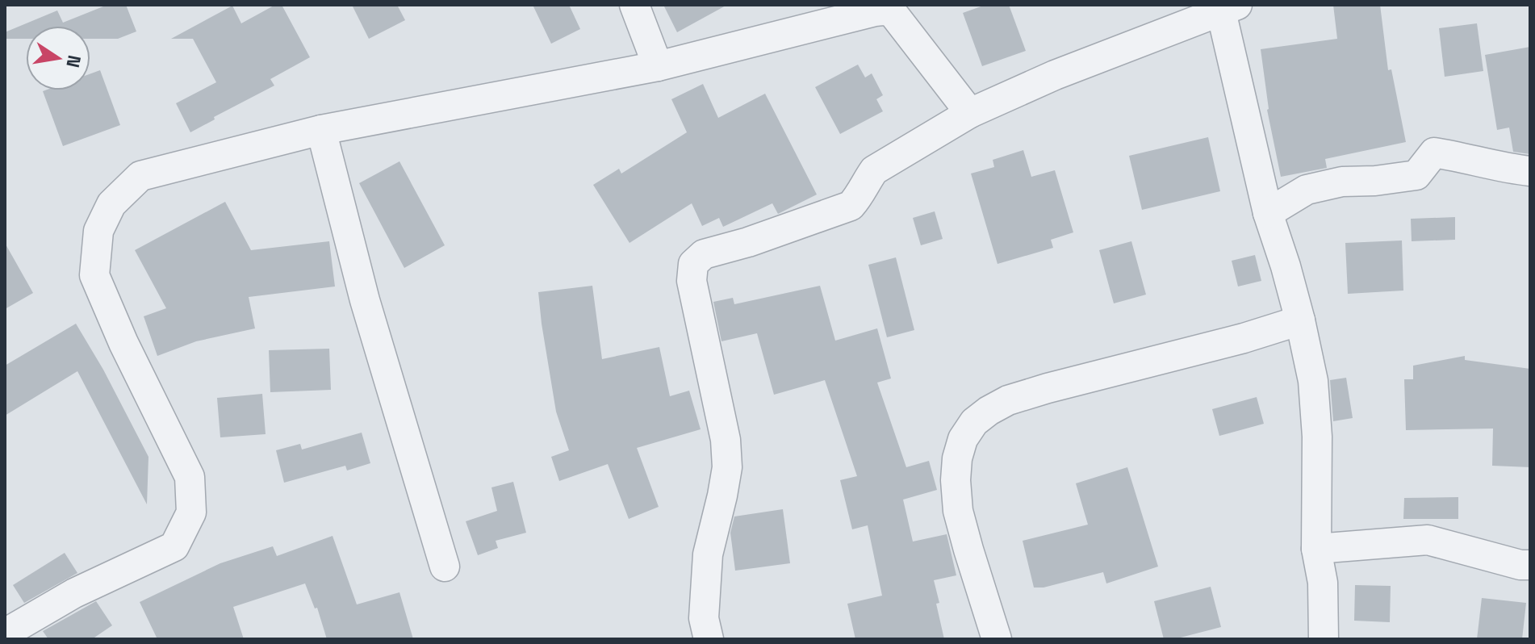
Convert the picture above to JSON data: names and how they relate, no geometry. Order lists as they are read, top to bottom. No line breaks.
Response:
{"north":"right"}
